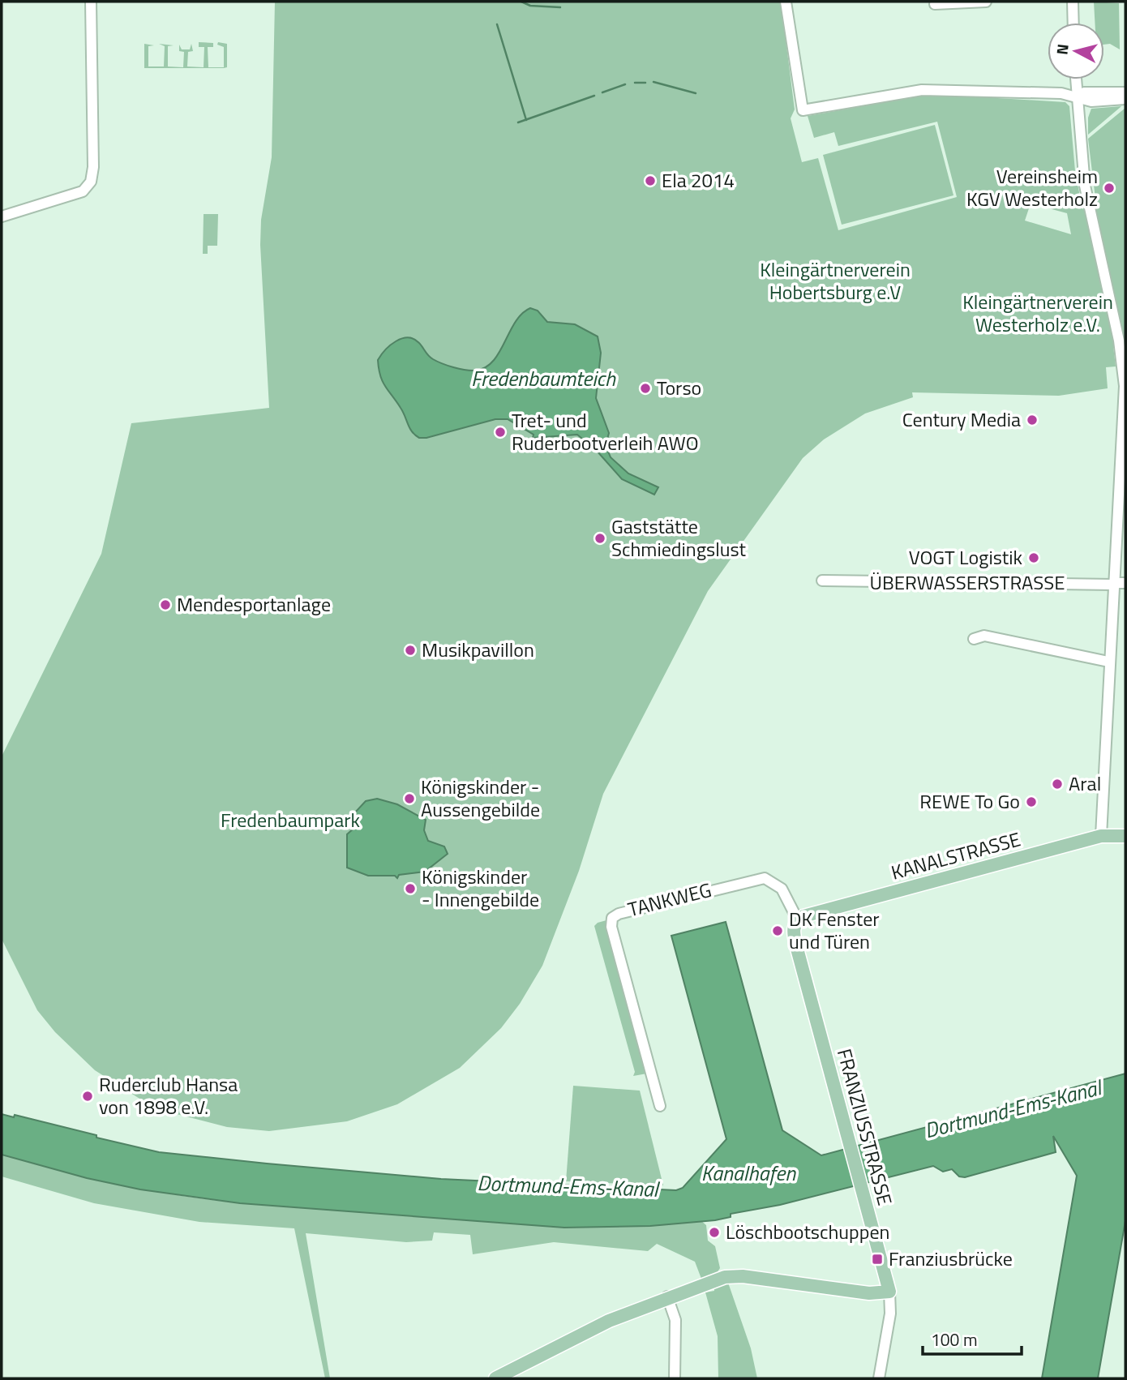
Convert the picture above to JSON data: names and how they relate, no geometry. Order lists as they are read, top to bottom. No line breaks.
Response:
{"streets":{"main road":["KANALSTRASSE","FRANZIUSSTRASSE"],"street":["ÜBERWASSERSTRASSE","TANKWEG"]},"crossings":[["KANALSTRASSE","TANKWEG"],["KANALSTRASSE","FRANZIUSSTRASSE"],["TANKWEG","FRANZIUSSTRASSE"]],"water":["Fredenbaumteich","Dortmund-Ems-Kanal","Kanalhafen"],"parks":["Kleingärtnerverein Hobertsburg e.V","Kleingärtnerverein Westerholz e.V.","Fredenbaumpark"],"places":{"other":["Ela 2014","Vereinsheim KGV Westerholz","Torso","Century Media","Tret- und Ruderbootverleih AWO","Gaststätte Schmiedingslust","VOGT Logistik","Mendesportanlage","Musikpavillon","Aral","Königskinder - Aussengebilde","REWE To Go","Königskinder - Innengebilde","DK Fenster und Türen","Ruderclub Hansa von 1898 e.V.","Löschbootschuppen"],"transit":["Franziusbrücke"]},"scale_bar":"100 m","north":"left"}
